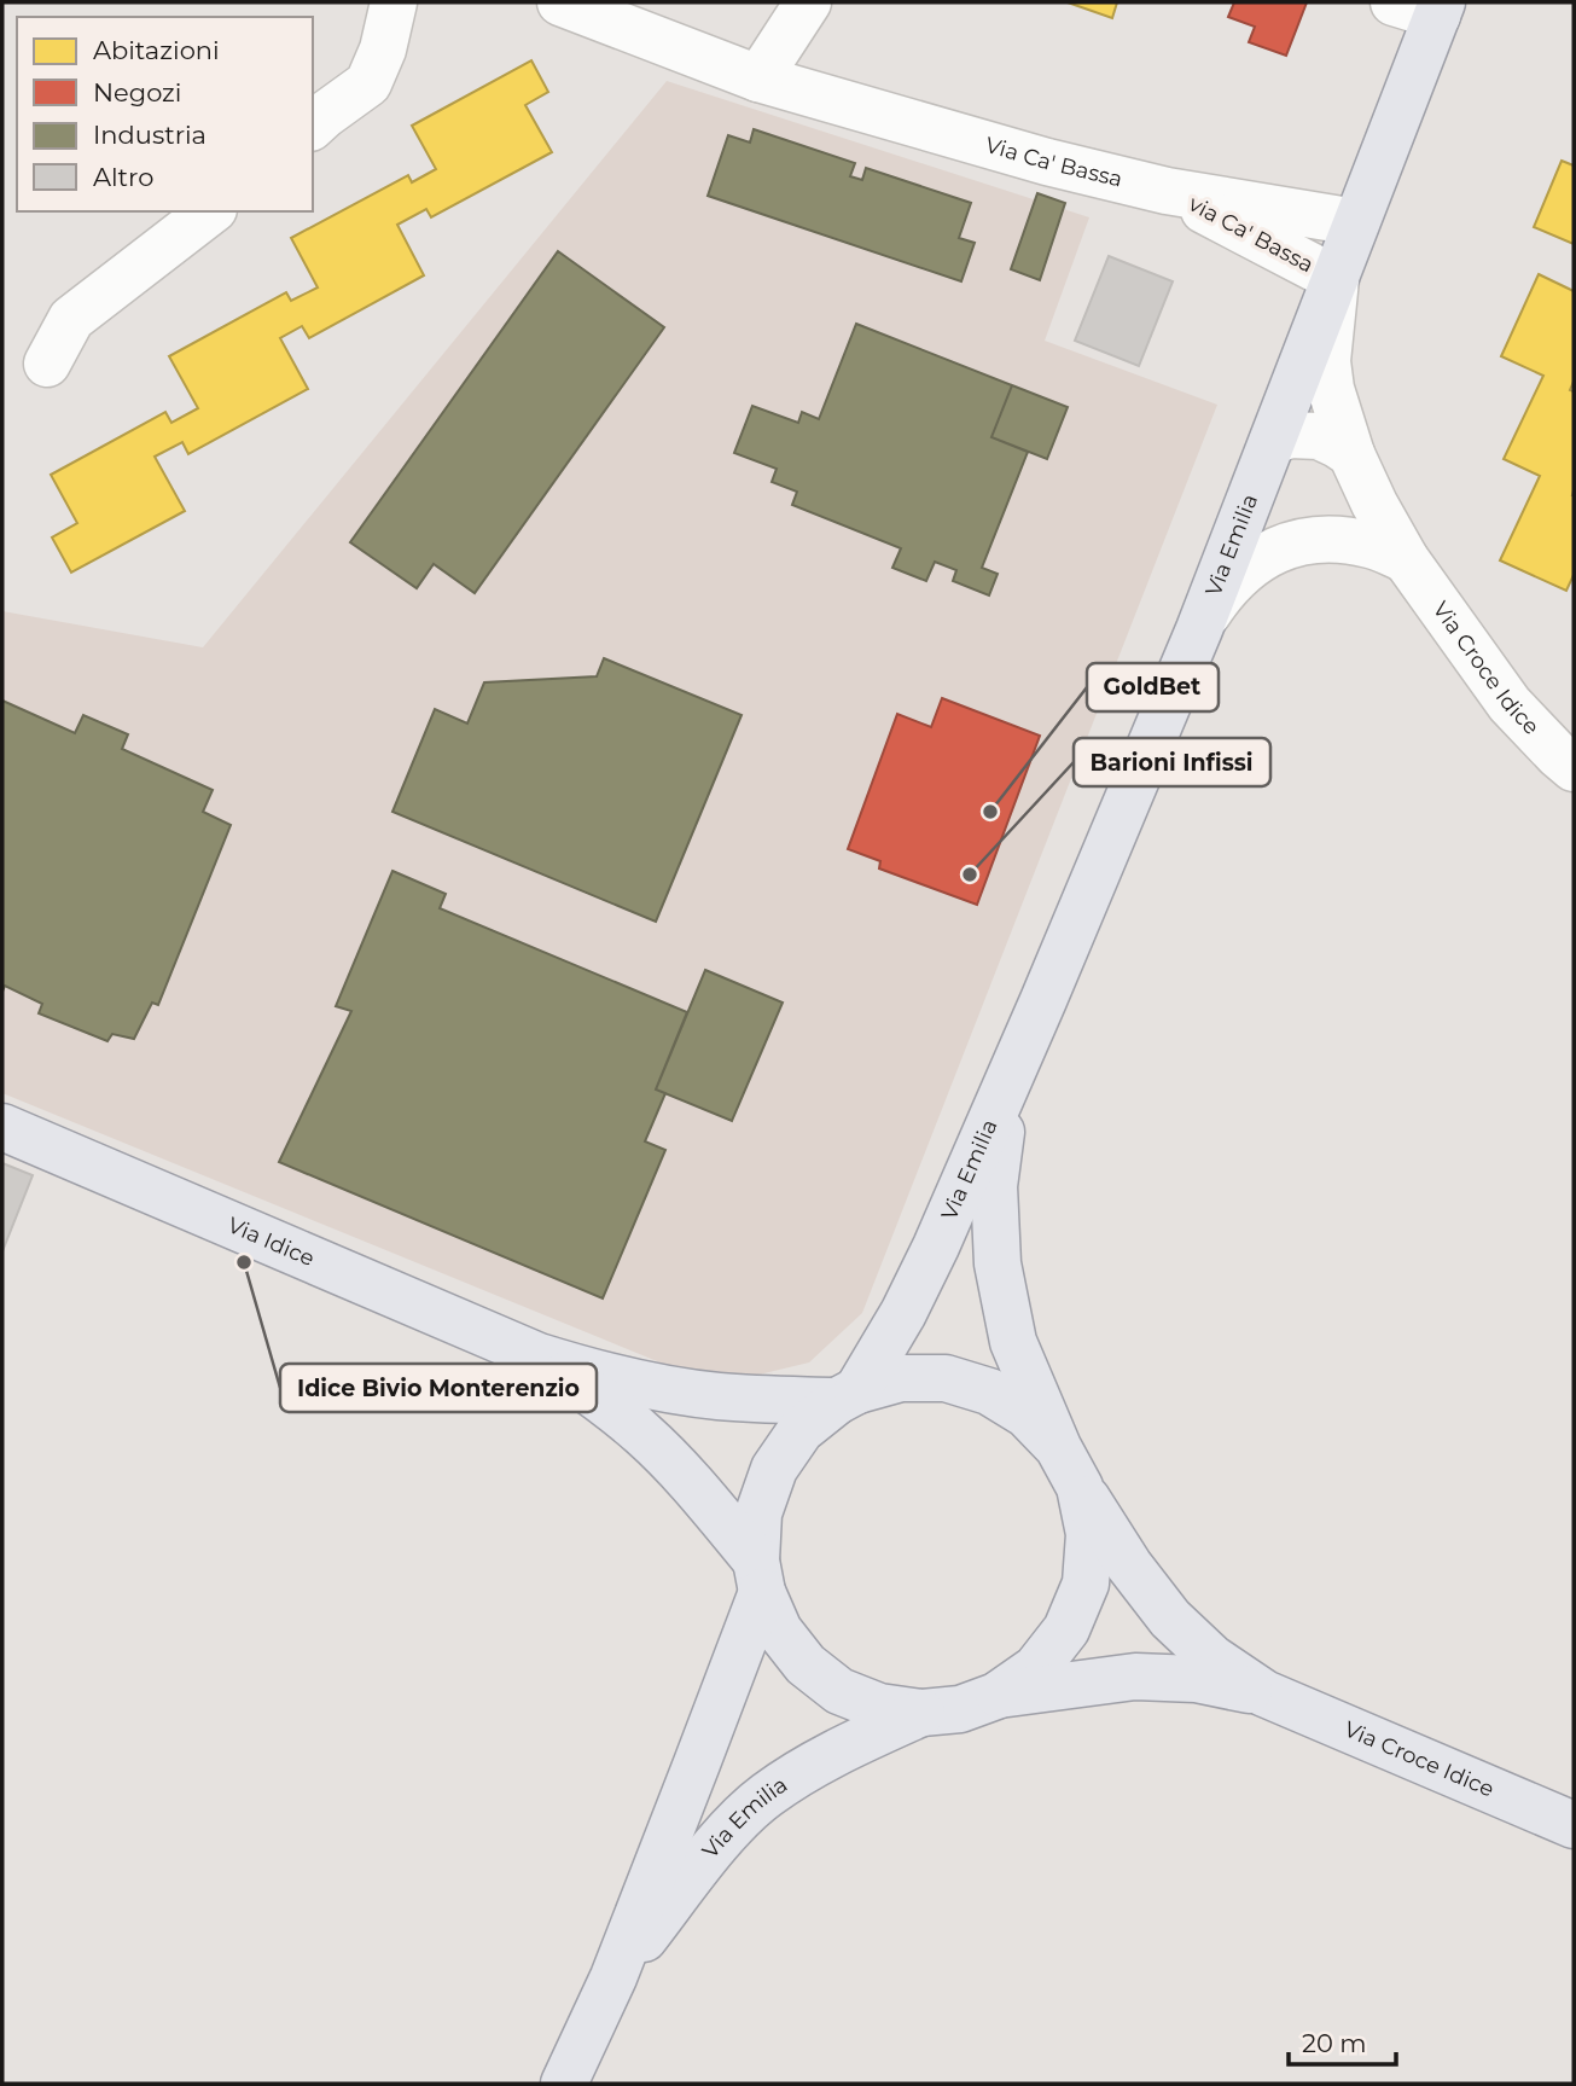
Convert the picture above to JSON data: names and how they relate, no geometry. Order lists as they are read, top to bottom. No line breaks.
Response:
{"streets":{"main road":["Via Emilia","Via Croce Idice","Via Idice"],"street":["Via Ca' Bassa","via Ca' Bassa"]},"crossings":[["Via Ca' Bassa","via Ca' Bassa"],["Via Ca' Bassa","Via Emilia"],["via Ca' Bassa","Via Emilia"],["via Ca' Bassa","Via Croce Idice"],["Via Emilia","Via Croce Idice"],["Via Emilia","Via Idice"]],"places":["GoldBet","Barioni Infissi","Idice Bivio Monterenzio"],"legend":["Abitazioni","Negozi","Industria","Altro"],"scale_bar":"20 m"}
